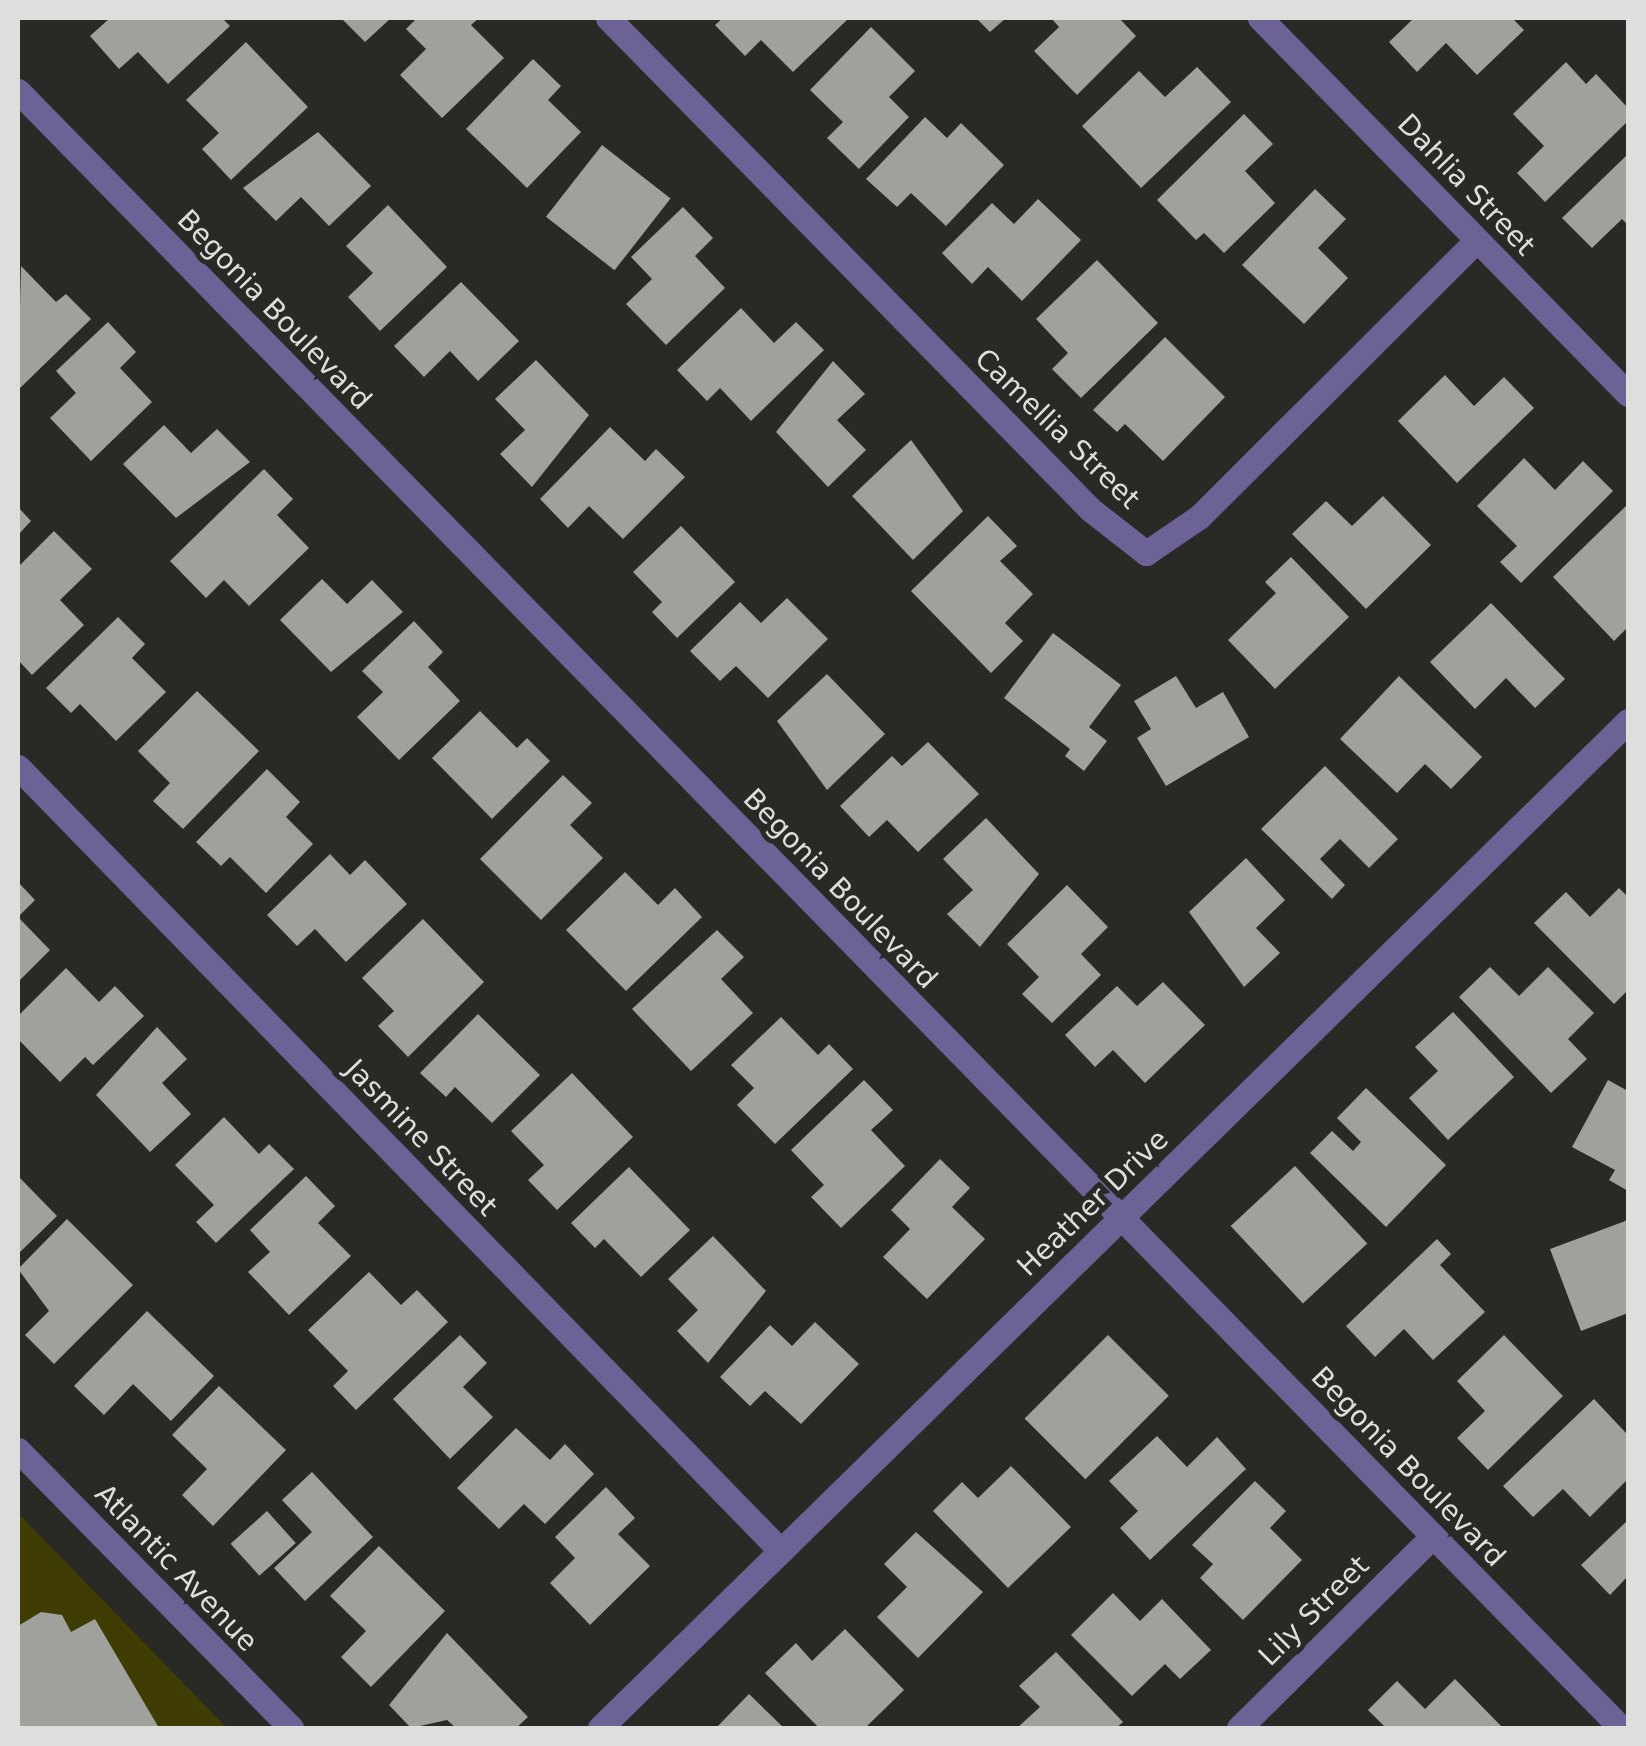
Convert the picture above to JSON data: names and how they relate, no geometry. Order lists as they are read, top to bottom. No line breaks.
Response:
{"streets":{"street":["Dahlia Street","Begonia Boulevard","Camellia Street","Jasmine Street","Heather Drive","Atlantic Avenue","Lily Street"]},"crossings":[["Dahlia Street","Camellia Street"],["Begonia Boulevard","Heather Drive"],["Begonia Boulevard","Lily Street"],["Jasmine Street","Heather Drive"]]}
